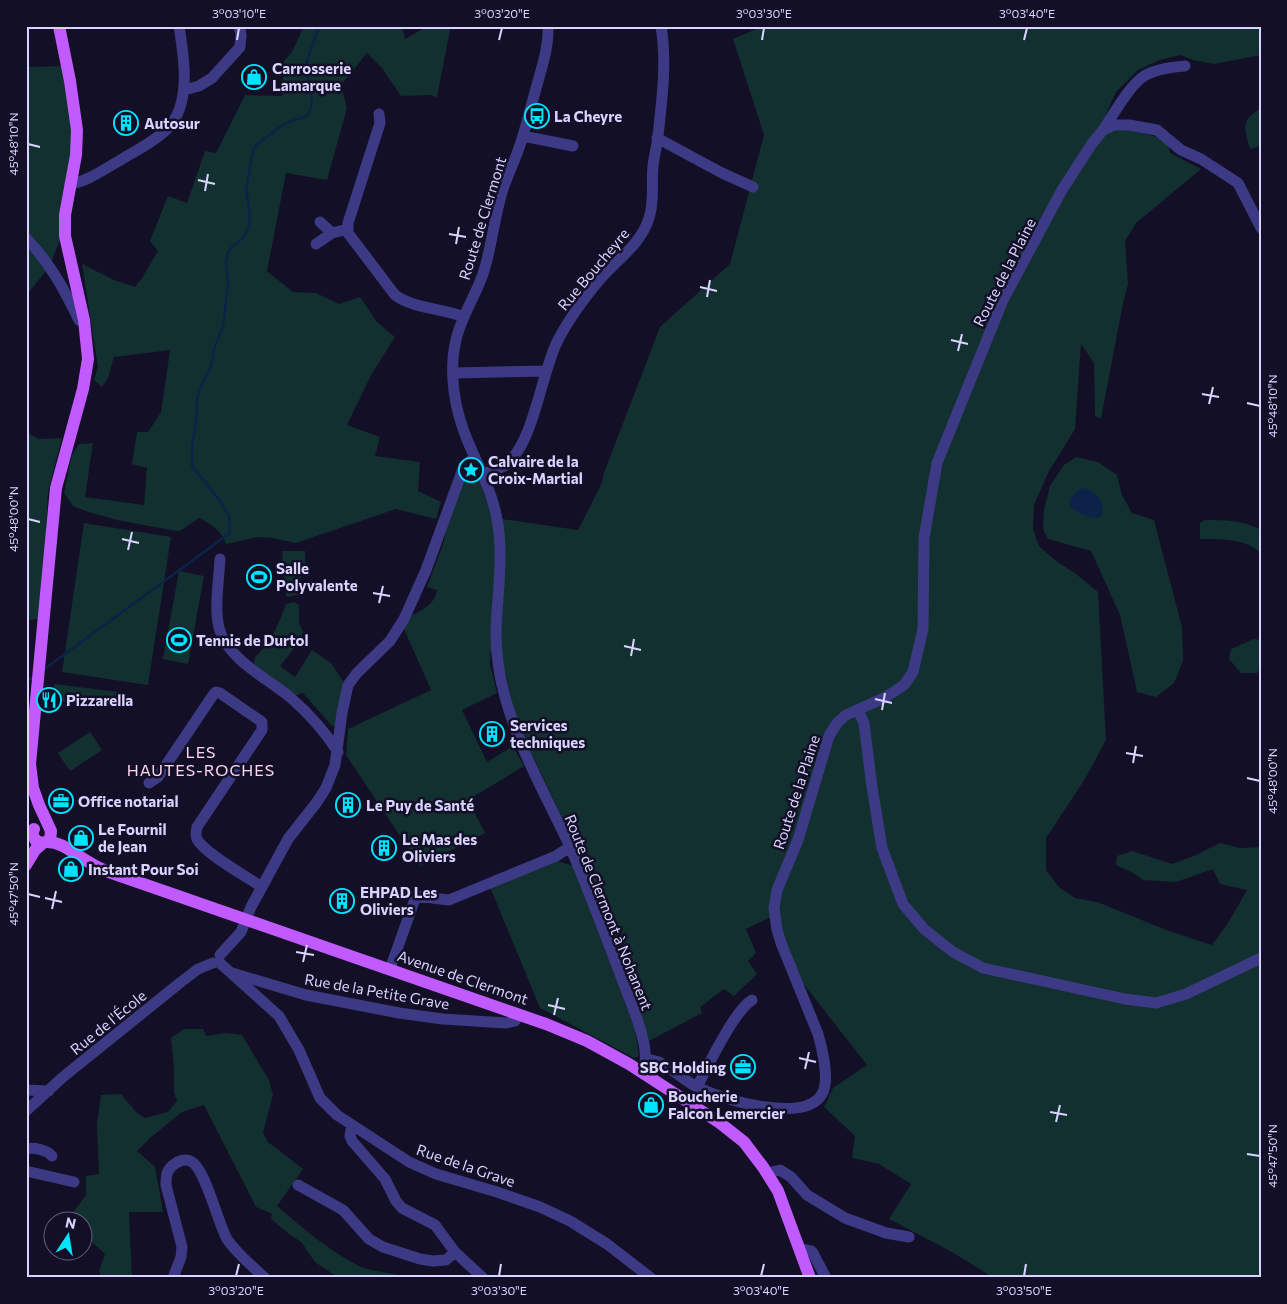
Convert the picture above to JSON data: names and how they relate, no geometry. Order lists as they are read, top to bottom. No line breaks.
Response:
{"streets":{"main road":["Avenue de Clermont"],"street":["Route de Clermont","Rue Boucheyre","Route de la Plaine","Route de Clermont à Nohanent","Rue de la Petite Grave","Rue de l'École","Rue de la Grave"]},"crossings":[["Route de Clermont","Rue Boucheyre"],["Route de Clermont","Route de Clermont à Nohanent"],["Route de Clermont","Rue de l'École"],["Rue Boucheyre","Route de Clermont à Nohanent"],["Route de la Plaine","Route de Clermont à Nohanent"],["Avenue de Clermont","Rue de la Petite Grave"],["Avenue de Clermont","Rue de l'École"],["Rue de la Petite Grave","Rue de l'École"],["Rue de la Petite Grave","Rue de la Grave"],["Rue de l'École","Rue de la Grave"]],"districts":["LES HAUTES-ROCHES"],"places":{"shop":["Carrosserie Lamarque","Le Fournil de Jean","Instant Pour Soi","Boucherie Falcon Lemercier"],"bus stop":["La Cheyre"],"building":["Autosur","Services techniques","Le Puy de Santé","Le Mas des Oliviers","EHPAD Les Oliviers"],"place":["Calvaire de la Croix-Martial"],"sports":["Salle Polyvalente","Tennis de Durtol"],"restaurant":["Pizzarella"],"office":["Office notarial","SBC Holding"]},"north":"top","coordinates":["3°03'10\"E","3°03'20\"E","3°03'30\"E","3°03'40\"E","45°48'10\"N","45°48'00\"N","45°47'50\"N","3°03'50\"E"]}
